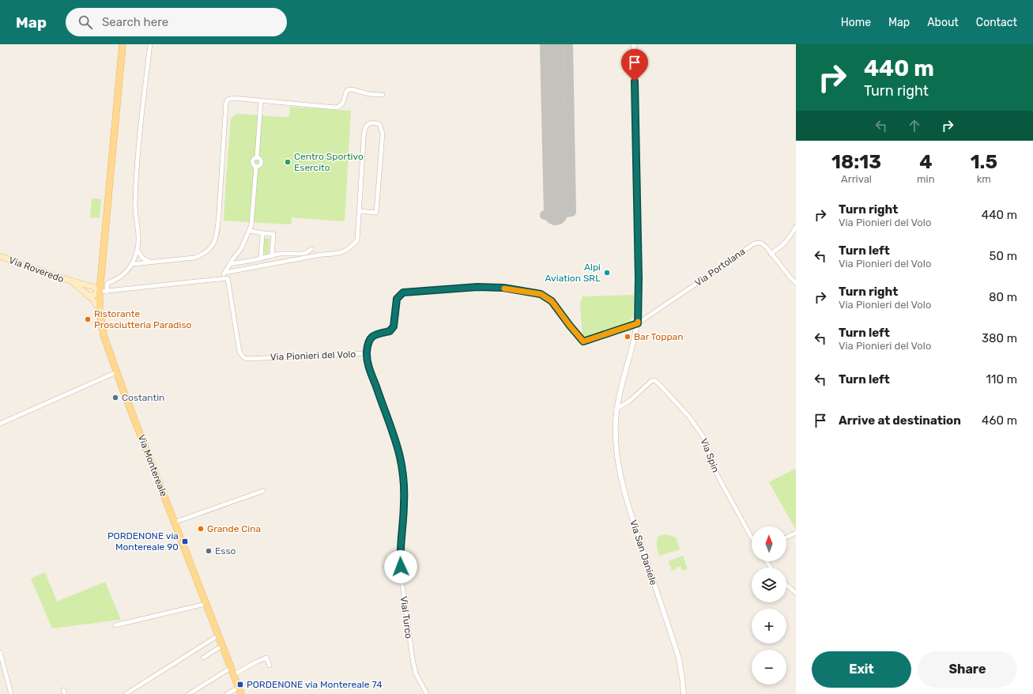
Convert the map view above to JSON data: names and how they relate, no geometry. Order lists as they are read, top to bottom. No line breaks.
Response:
{"streets":{"main road":["Via Roveredo","Via Montereale"],"street":["Via Portolana","Via Pionieri del Volo","Via Spin","Via San Daniele","Vial Turco"]},"crossings":[["Via Portolana","Via Pionieri del Volo"],["Via Portolana","Via San Daniele"],["Via Roveredo","Via Montereale"],["Via Pionieri del Volo","Via San Daniele"],["Via Pionieri del Volo","Vial Turco"],["Via Spin","Via San Daniele"]],"places":{"other":["Centro Sportivo Esercito","Alpi Aviation SRL","Ristorante Prosciutteria Paradiso","Bar Toppan","Costantin","Grande Cina","Esso"],"transit":["PORDENONE via Montereale 90","PORDENONE via Montereale 74"]},"north":"top","page":{"header":"Map","search":"Search here","nav":["Home","Map","About","Contact"],"turn":["440 m","Turn right"],"eta":["18:13","Arrival","4","min","1.5","km"],"list":[{"name":"Turn right","note":"Via Pionieri del Volo","value":"440 m"},{"name":"Turn left","note":"Via Pionieri del Volo","value":"50 m"},{"name":"Turn right","note":"Via Pionieri del Volo","value":"80 m"},{"name":"Turn left","note":"Via Pionieri del Volo","value":"380 m"},{"name":"Turn left","value":"110 m"},{"name":"Arrive at destination","value":"460 m"}],"map_buttons":["+","−"],"buttons":["Exit","Share"]}}
